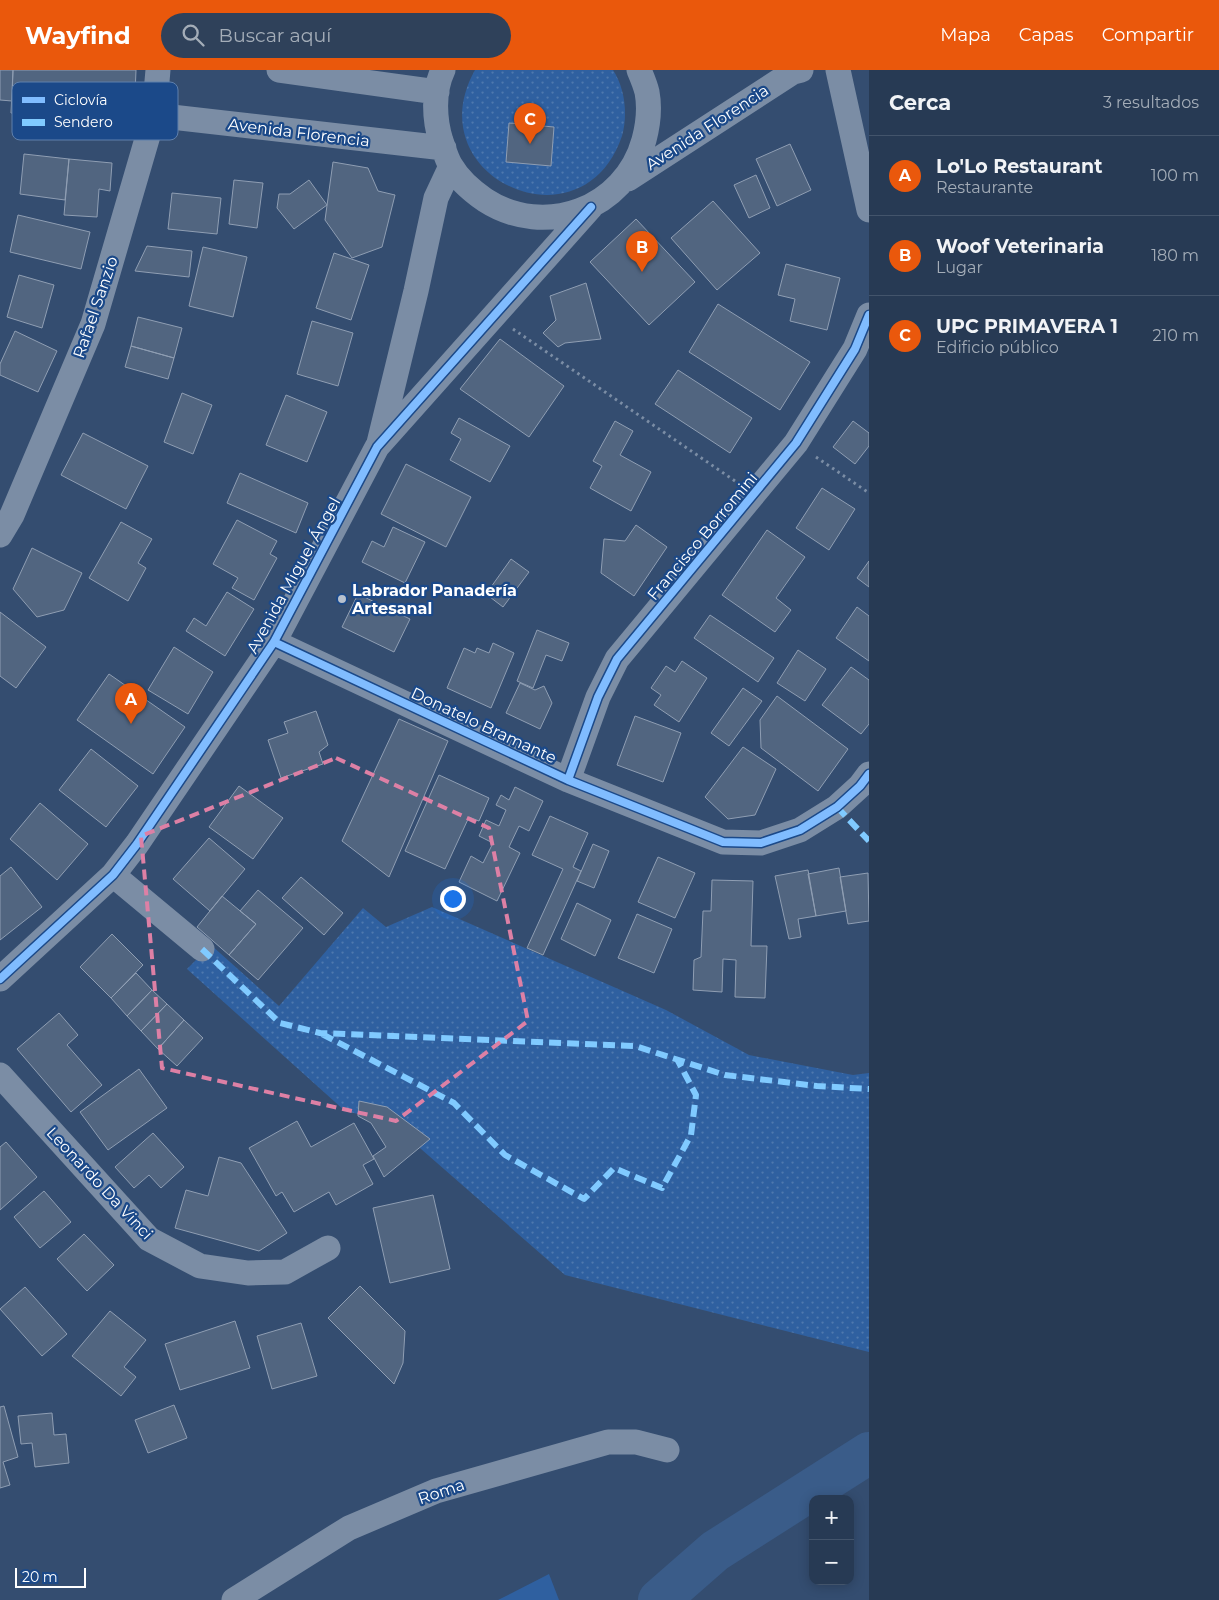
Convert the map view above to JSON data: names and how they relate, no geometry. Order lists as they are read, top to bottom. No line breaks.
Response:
{"streets":{"street":["Avenida Florencia","Rafael Sanzio","Francisco Borromini","Avenida Miguel Ángel","Donatelo Bramante","Leonardo Da Vinci","Roma"]},"crossings":[["Avenida Florencia","Avenida Miguel Ángel"],["Francisco Borromini","Donatelo Bramante"],["Avenida Miguel Ángel","Donatelo Bramante"]],"places":["Labrador Panadería Artesanal"],"legend":["Ciclovía","Sendero"],"scale_bar":"20 m","page":{"header":"Wayfind","search":"Buscar aquí","nav":["Mapa","Capas","Compartir"],"heading":["Cerca","3 resultados"],"pins":["C","B","A"],"list":[{"mark":"A","name":"Lo'Lo Restaurant","note":"Restaurante","value":"100 m"},{"mark":"B","name":"Woof Veterinaria","note":"Lugar","value":"180 m"},{"mark":"C","name":"UPC PRIMAVERA 1","note":"Edificio público","value":"210 m"}],"map_buttons":["+","−"],"scale":"20 m"}}
